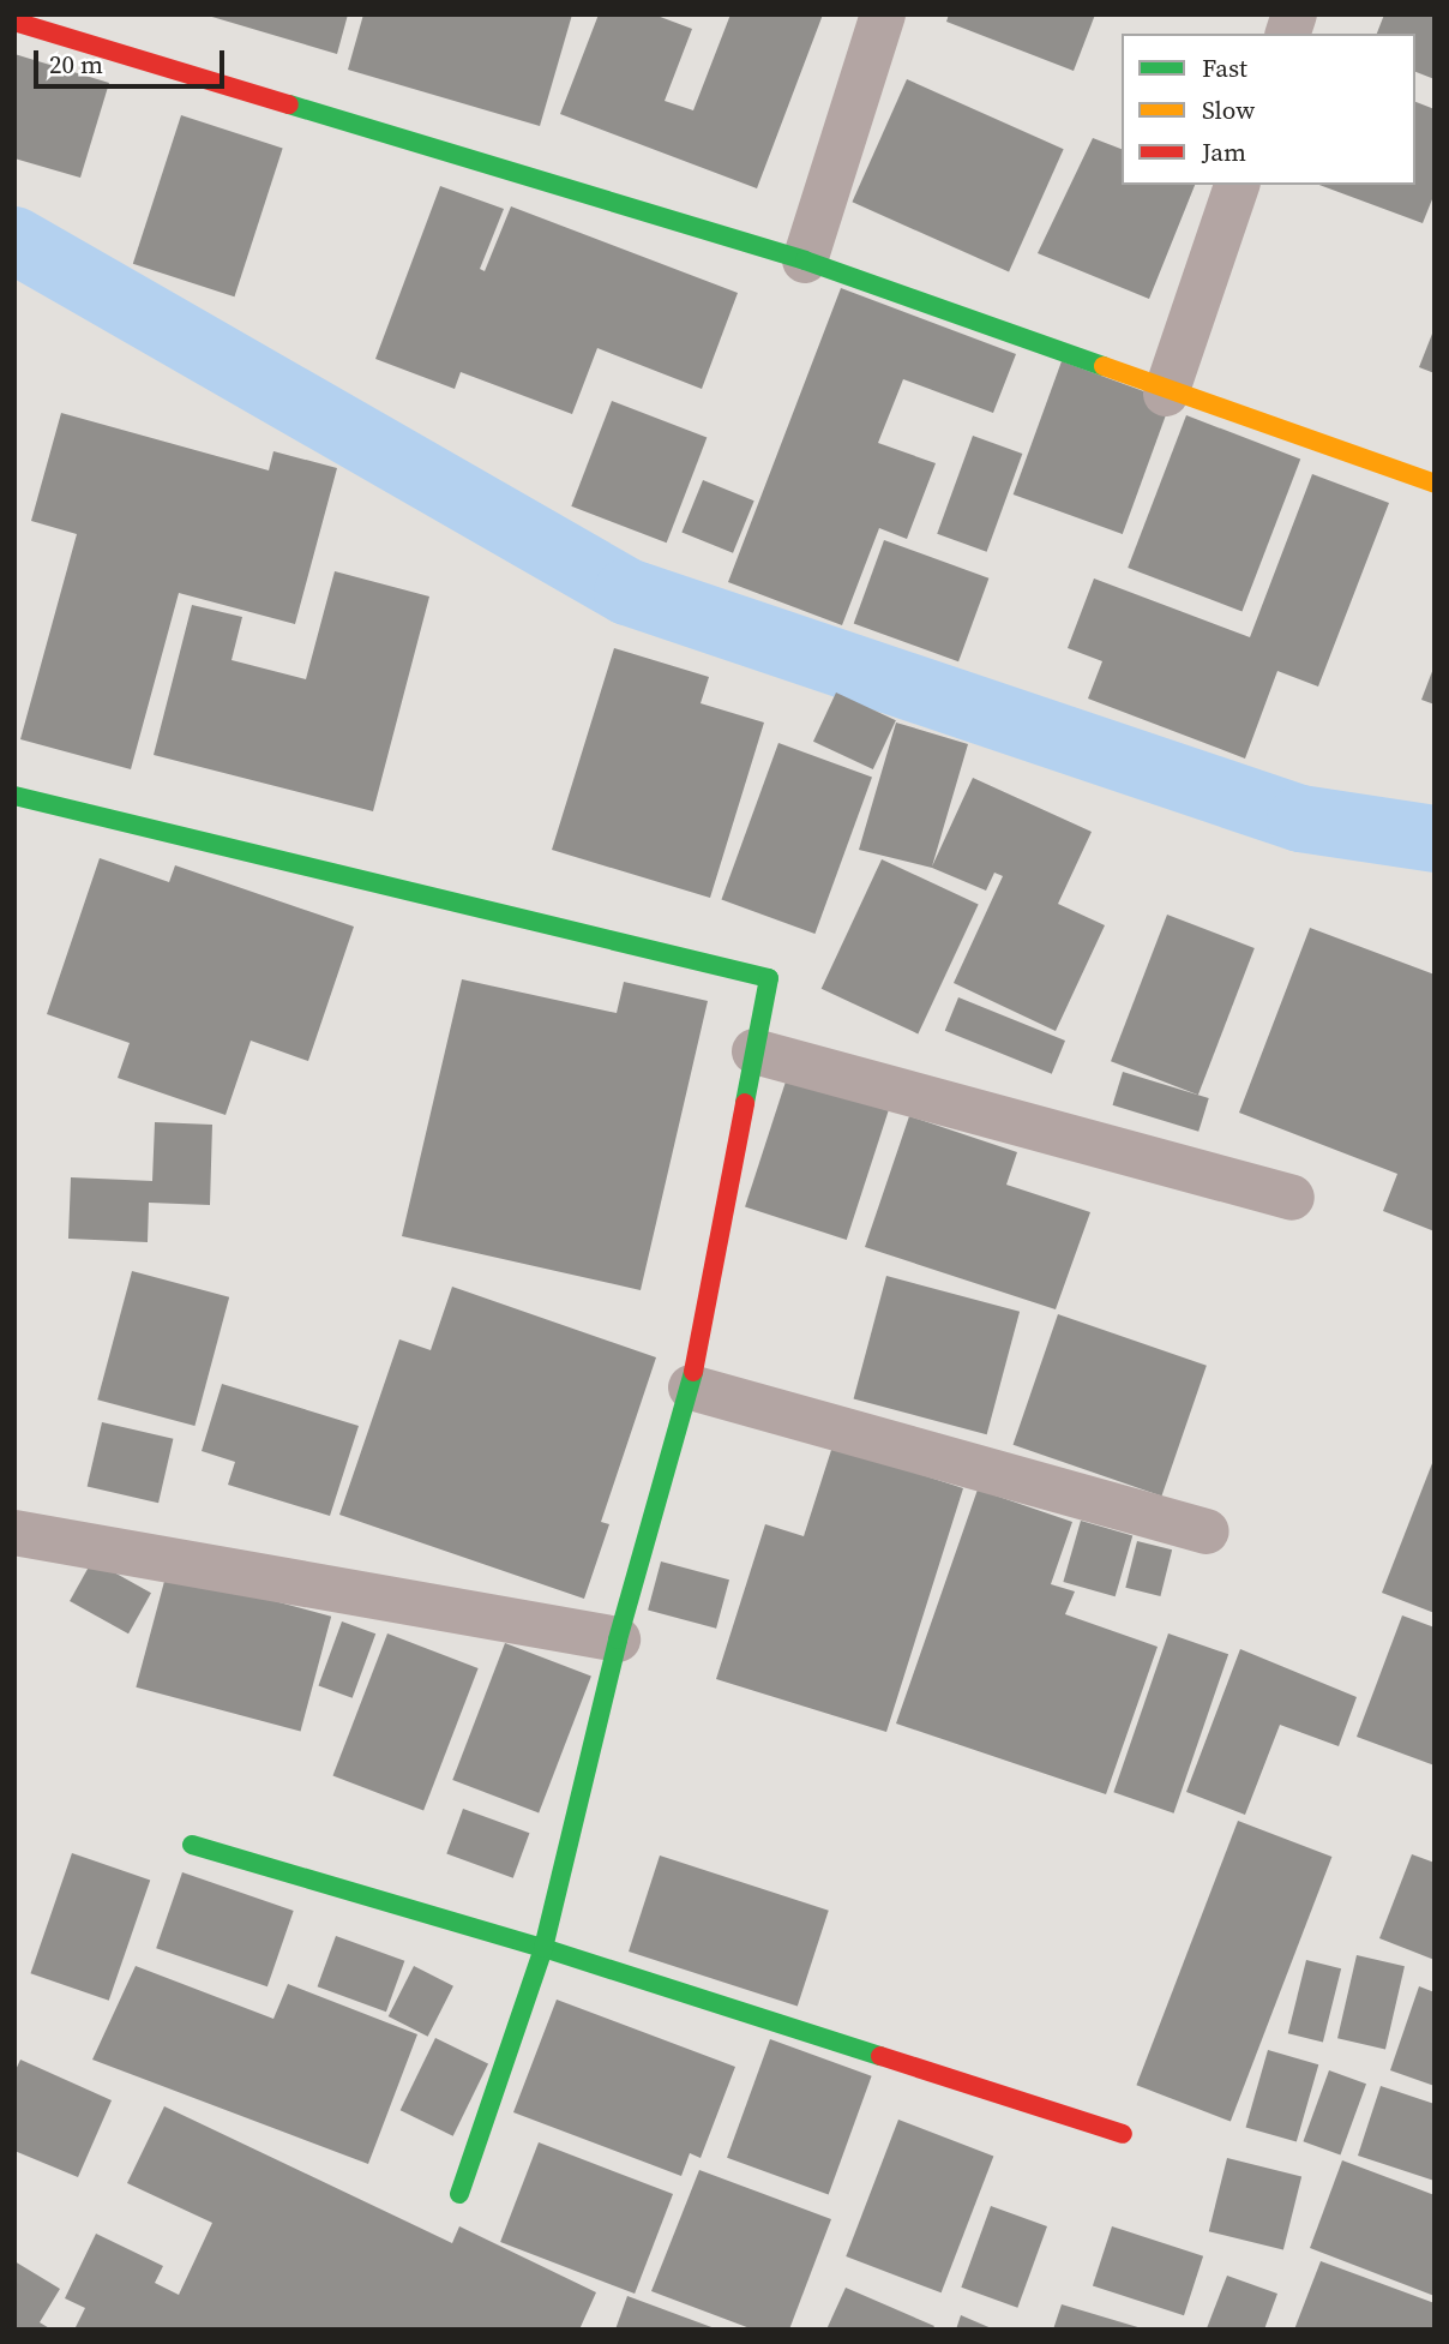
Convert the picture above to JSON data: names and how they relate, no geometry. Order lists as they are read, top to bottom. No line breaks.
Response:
{"legend":["Fast","Slow","Jam"],"scale_bar":"20 m"}
